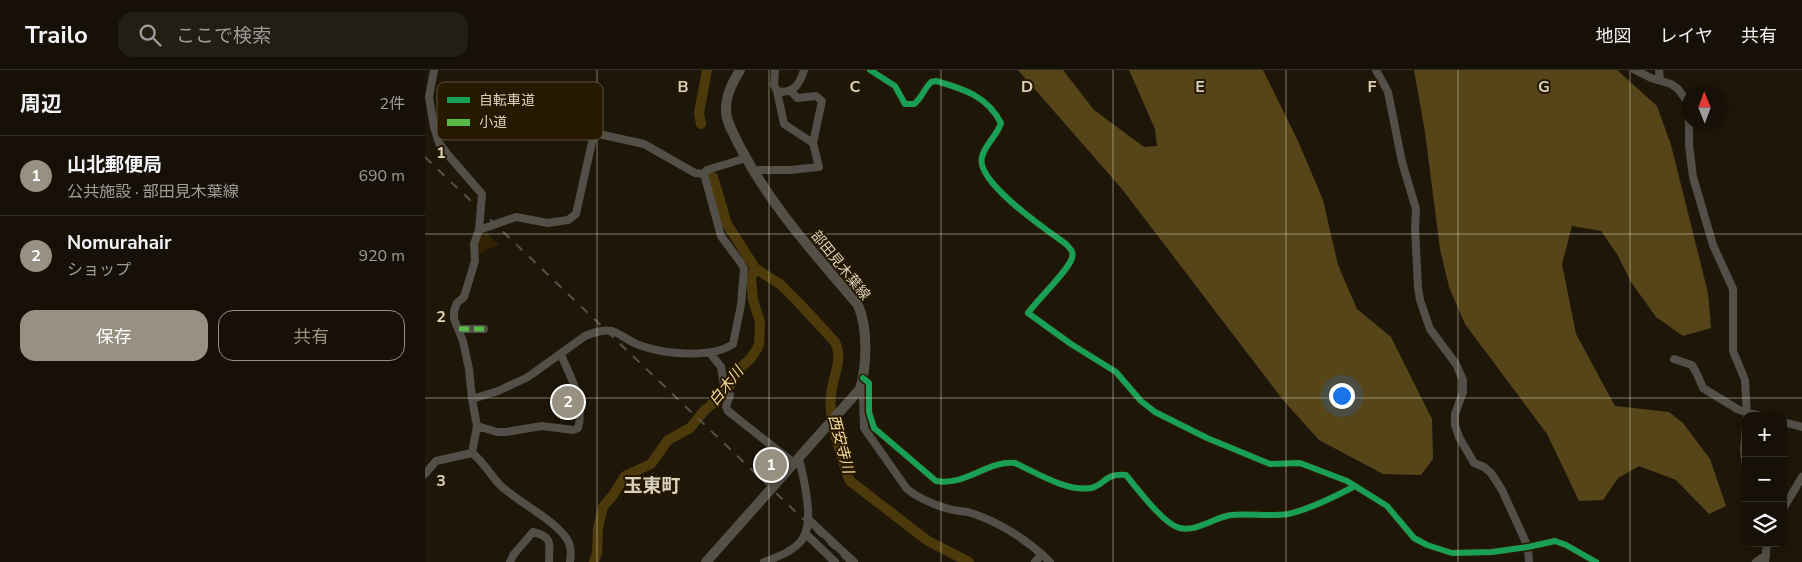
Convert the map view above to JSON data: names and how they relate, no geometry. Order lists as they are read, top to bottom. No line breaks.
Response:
{"streets":{"main road":["部田見木葉線"]},"districts":["玉東町"],"water":["白木川","西安寺川"],"legend":["自転車道","小道"],"north":"top","page":{"header":"Trailo","search":"ここで検索","nav":["地図","レイヤ","共有"],"heading":["周辺","2件"],"list":[{"mark":"1","name":"山北郵便局","note":"公共施設 · 部田見木葉線","value":"690 m"},{"mark":"2","name":"Nomurahair","note":"ショップ","value":"920 m"}],"buttons":["保存","共有"],"pins":["2","1"],"map_buttons":["+","−"]},"grid":{"columns":["B","C","D","E","F","G"],"rows":["1","2","3"]}}
